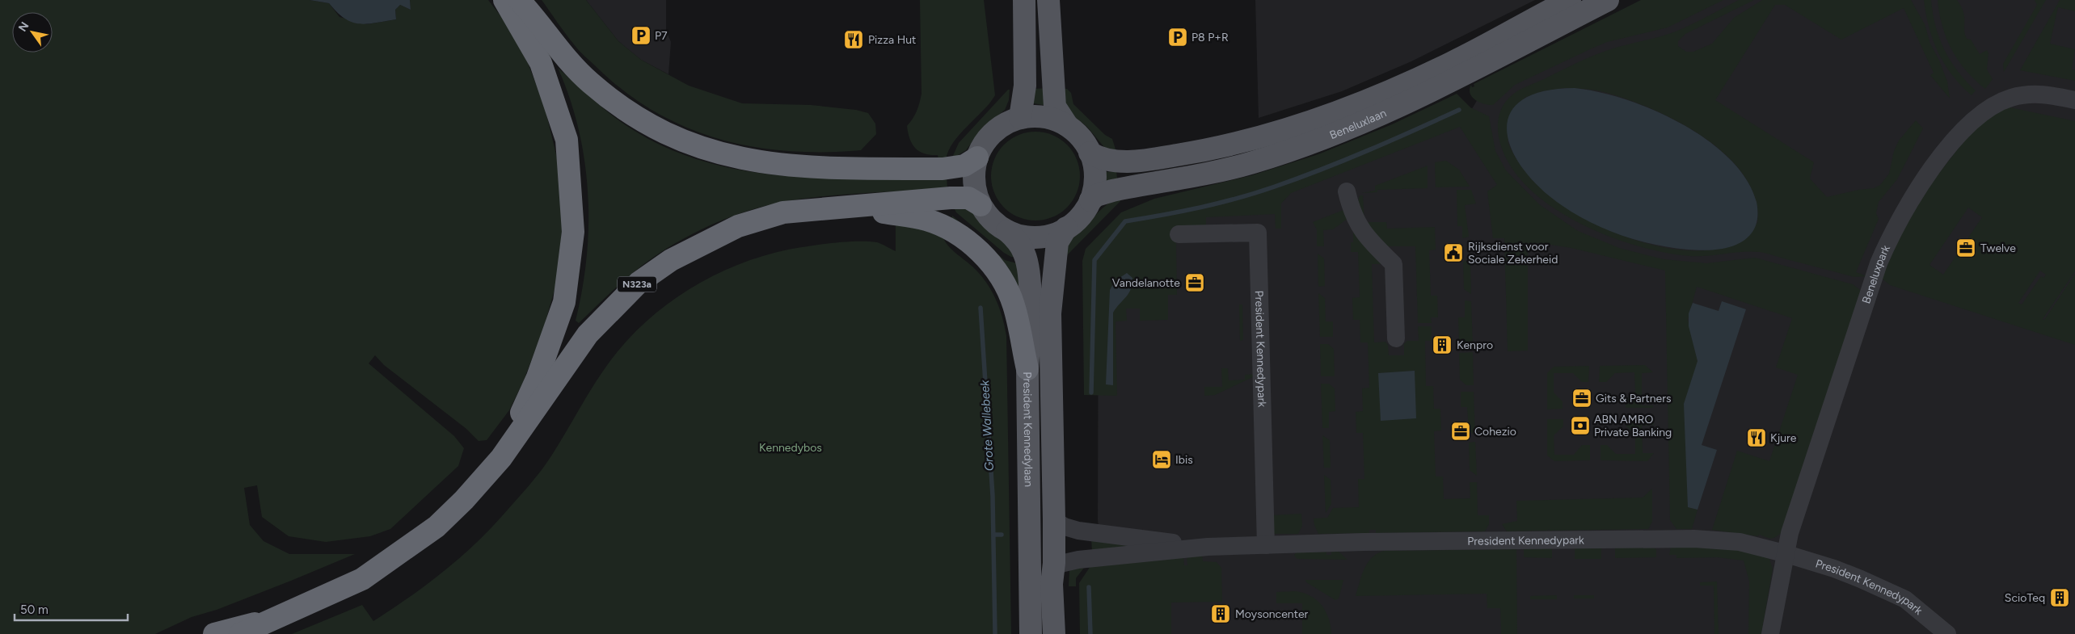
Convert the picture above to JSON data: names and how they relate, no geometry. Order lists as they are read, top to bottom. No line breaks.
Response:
{"streets":{"highway":["N323a"],"main road":["Beneluxlaan","President Kennedylaan"],"street":["Beneluxpark","President Kennedypark"]},"crossings":[["Beneluxlaan","N323a"],["Beneluxlaan","President Kennedylaan"],["Beneluxpark","President Kennedypark"],["N323a","President Kennedylaan"]],"water":["Grote Wallebeek"],"parks":["Kennedybos"],"places":{"parking":["P7","P8 P+R"],"restaurant":["Pizza Hut","Kjure"],"office":["Twelve","Vandelanotte","Gits & Partners","Cohezio"],"public building":["Rijksdienst voor Sociale Zekerheid"],"building":["Kenpro","ScioTeq","Moysoncenter"],"bank":["ABN AMRO Private Banking"],"hotel":["Ibis"]},"scale_bar":"50 m","north":"top left"}
